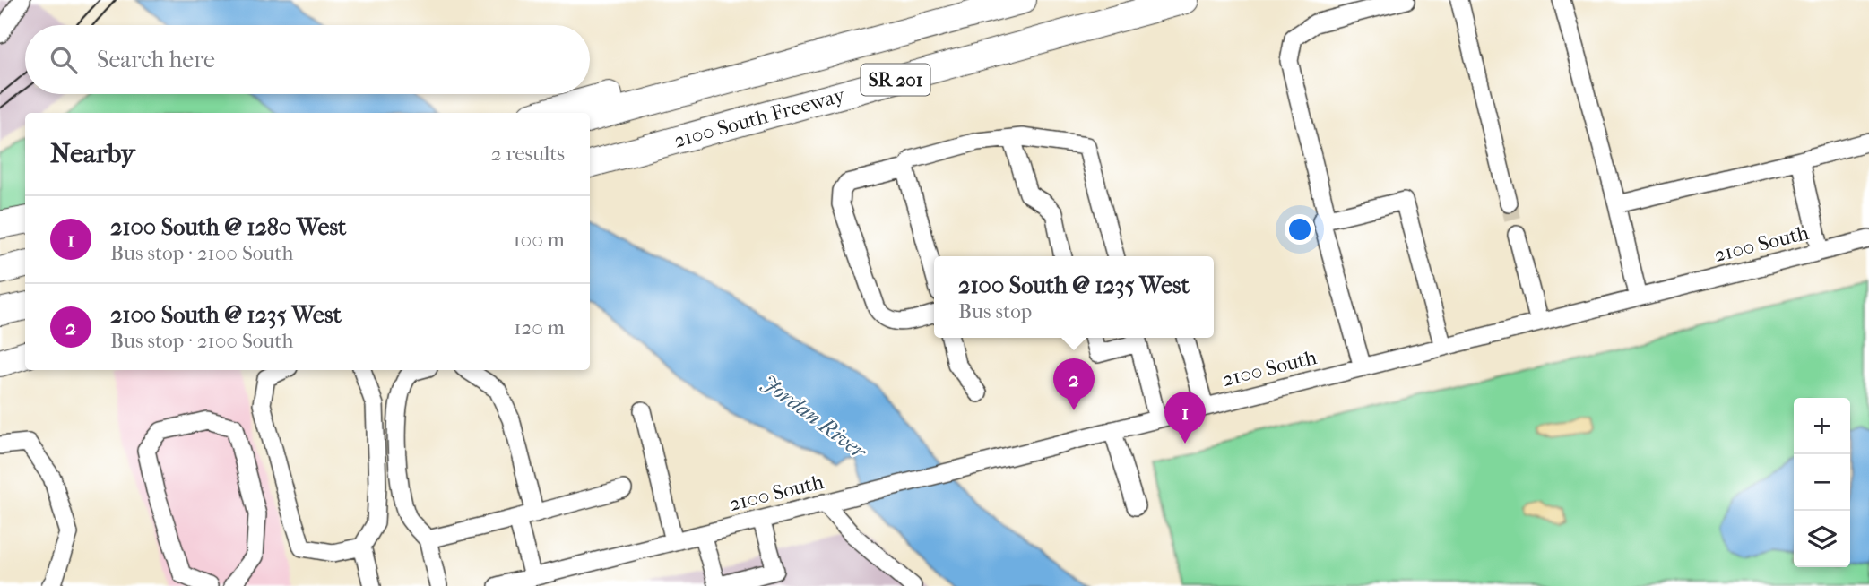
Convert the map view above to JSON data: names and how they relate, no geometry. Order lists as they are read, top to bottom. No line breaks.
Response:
{"streets":{"highway":["SR 201","2100 South Freeway"],"street":["2100 South"]},"water":["Jordan River"],"page":{"search":"Search here","heading":["Nearby","2 results"],"list":[{"mark":"1","name":"2100 South @ 1280 West","note":"Bus stop · 2100 South","value":"100 m"},{"mark":"2","name":"2100 South @ 1235 West","note":"Bus stop · 2100 South","value":"120 m"}],"popup":["2100 South @ 1235 West","Bus stop"],"pins":["2","1"],"map_buttons":["+","−"]}}
